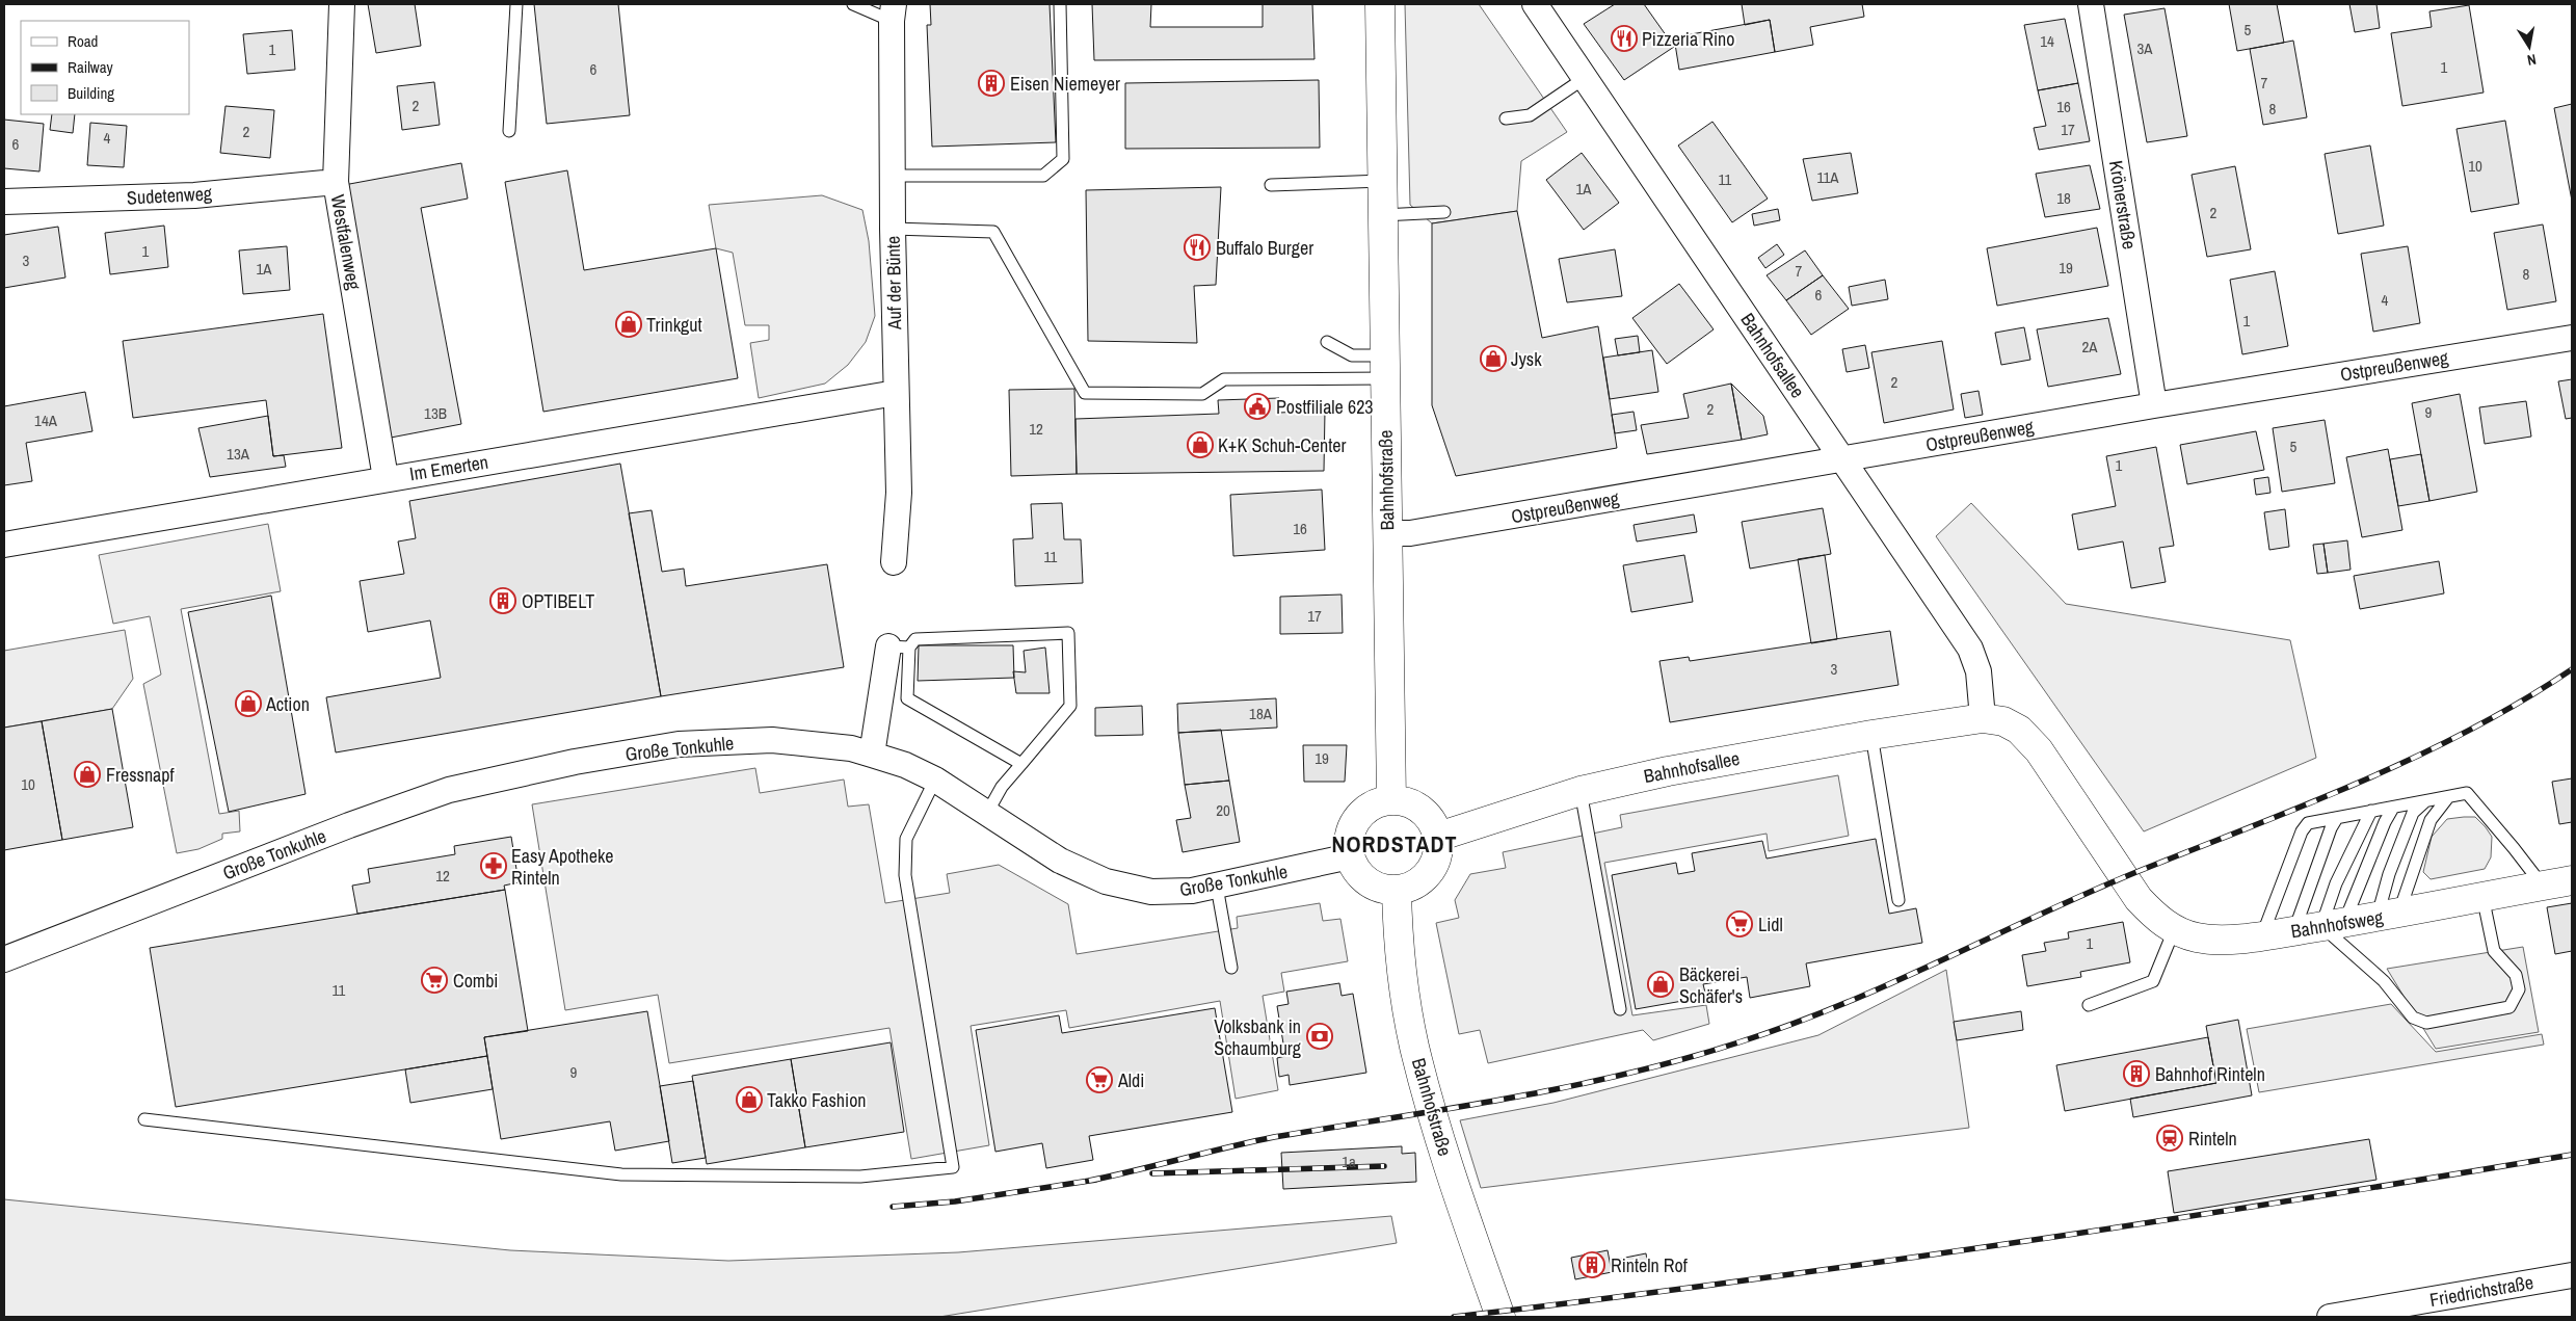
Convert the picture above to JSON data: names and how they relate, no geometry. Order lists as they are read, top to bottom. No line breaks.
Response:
{"streets":{"main road":["Bahnhofsallee","Bahnhofstraße","Bahnhofsweg"],"street":["Sudetenweg","Krönerstraße","Westfalenweg","Auf der Bünte","Ostpreußenweg","Im Emerten","Große Tonkuhle","Friedrichstraße"]},"crossings":[["Sudetenweg","Westfalenweg"],["Krönerstraße","Ostpreußenweg"],["Westfalenweg","Im Emerten"],["Auf der Bünte","Im Emerten"],["Bahnhofsallee","Ostpreußenweg"],["Bahnhofsallee","Bahnhofstraße"],["Bahnhofsallee","Große Tonkuhle"],["Bahnhofsallee","Bahnhofsweg"],["Ostpreußenweg","Bahnhofstraße"],["Bahnhofstraße","Große Tonkuhle"]],"districts":["NORDSTADT"],"places":{"restaurant":["Pizzeria Rino","Buffalo Burger"],"building":["Eisen Niemeyer","OPTIBELT","Bahnhof Rinteln","Rinteln Rof"],"shop":["Trinkgut","Jysk","K+K Schuh-Center","Action","Fressnapf","Bäckerei Schäfer's","Takko Fashion"],"public building":["Postfiliale 623"],"pharmacy":["Easy Apotheke Rinteln"],"supermarket":["Lidl","Combi","Aldi"],"bank":["Volksbank in Schaumburg"],"station":["Rinteln"]},"house_numbers":["5","14","3A","1","1","6","7","2","16","8","17","2","4","6","10","11A","11","1A","18","2","1","3","19","1A","7","8","6","4","1","2A","2","2","9","13B","14A","12","5","13A","1","16","11","17","3","18A","19","10","20","12","1","11","9","1a"],"legend":["Road","Railway","Building"],"north":"bottom"}
